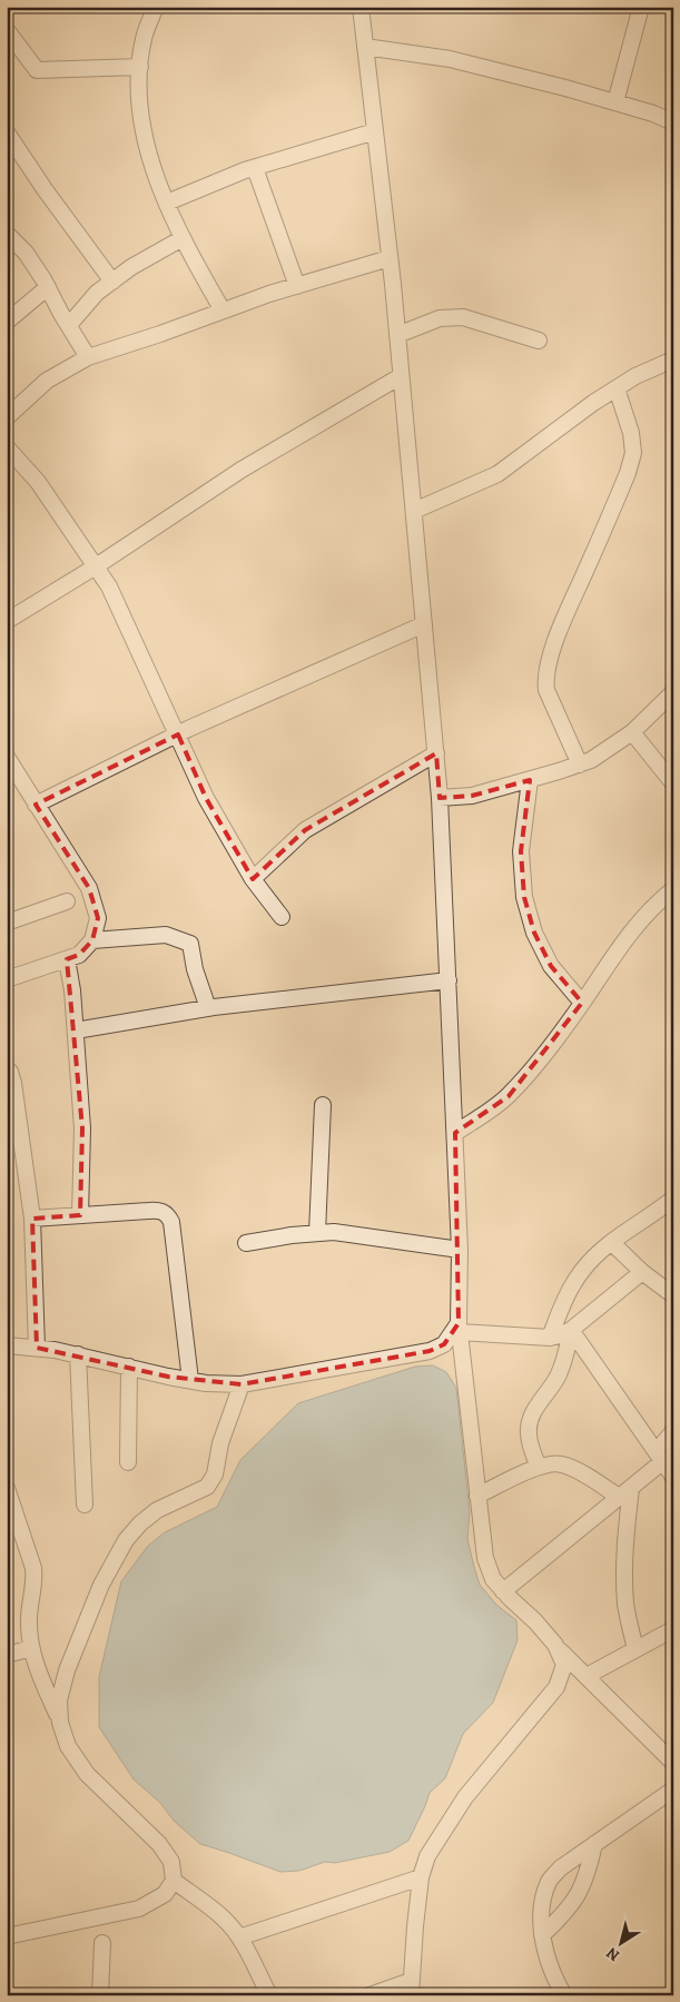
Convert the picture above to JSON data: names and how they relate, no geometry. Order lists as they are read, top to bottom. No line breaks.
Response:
{"north":"bottom left"}
